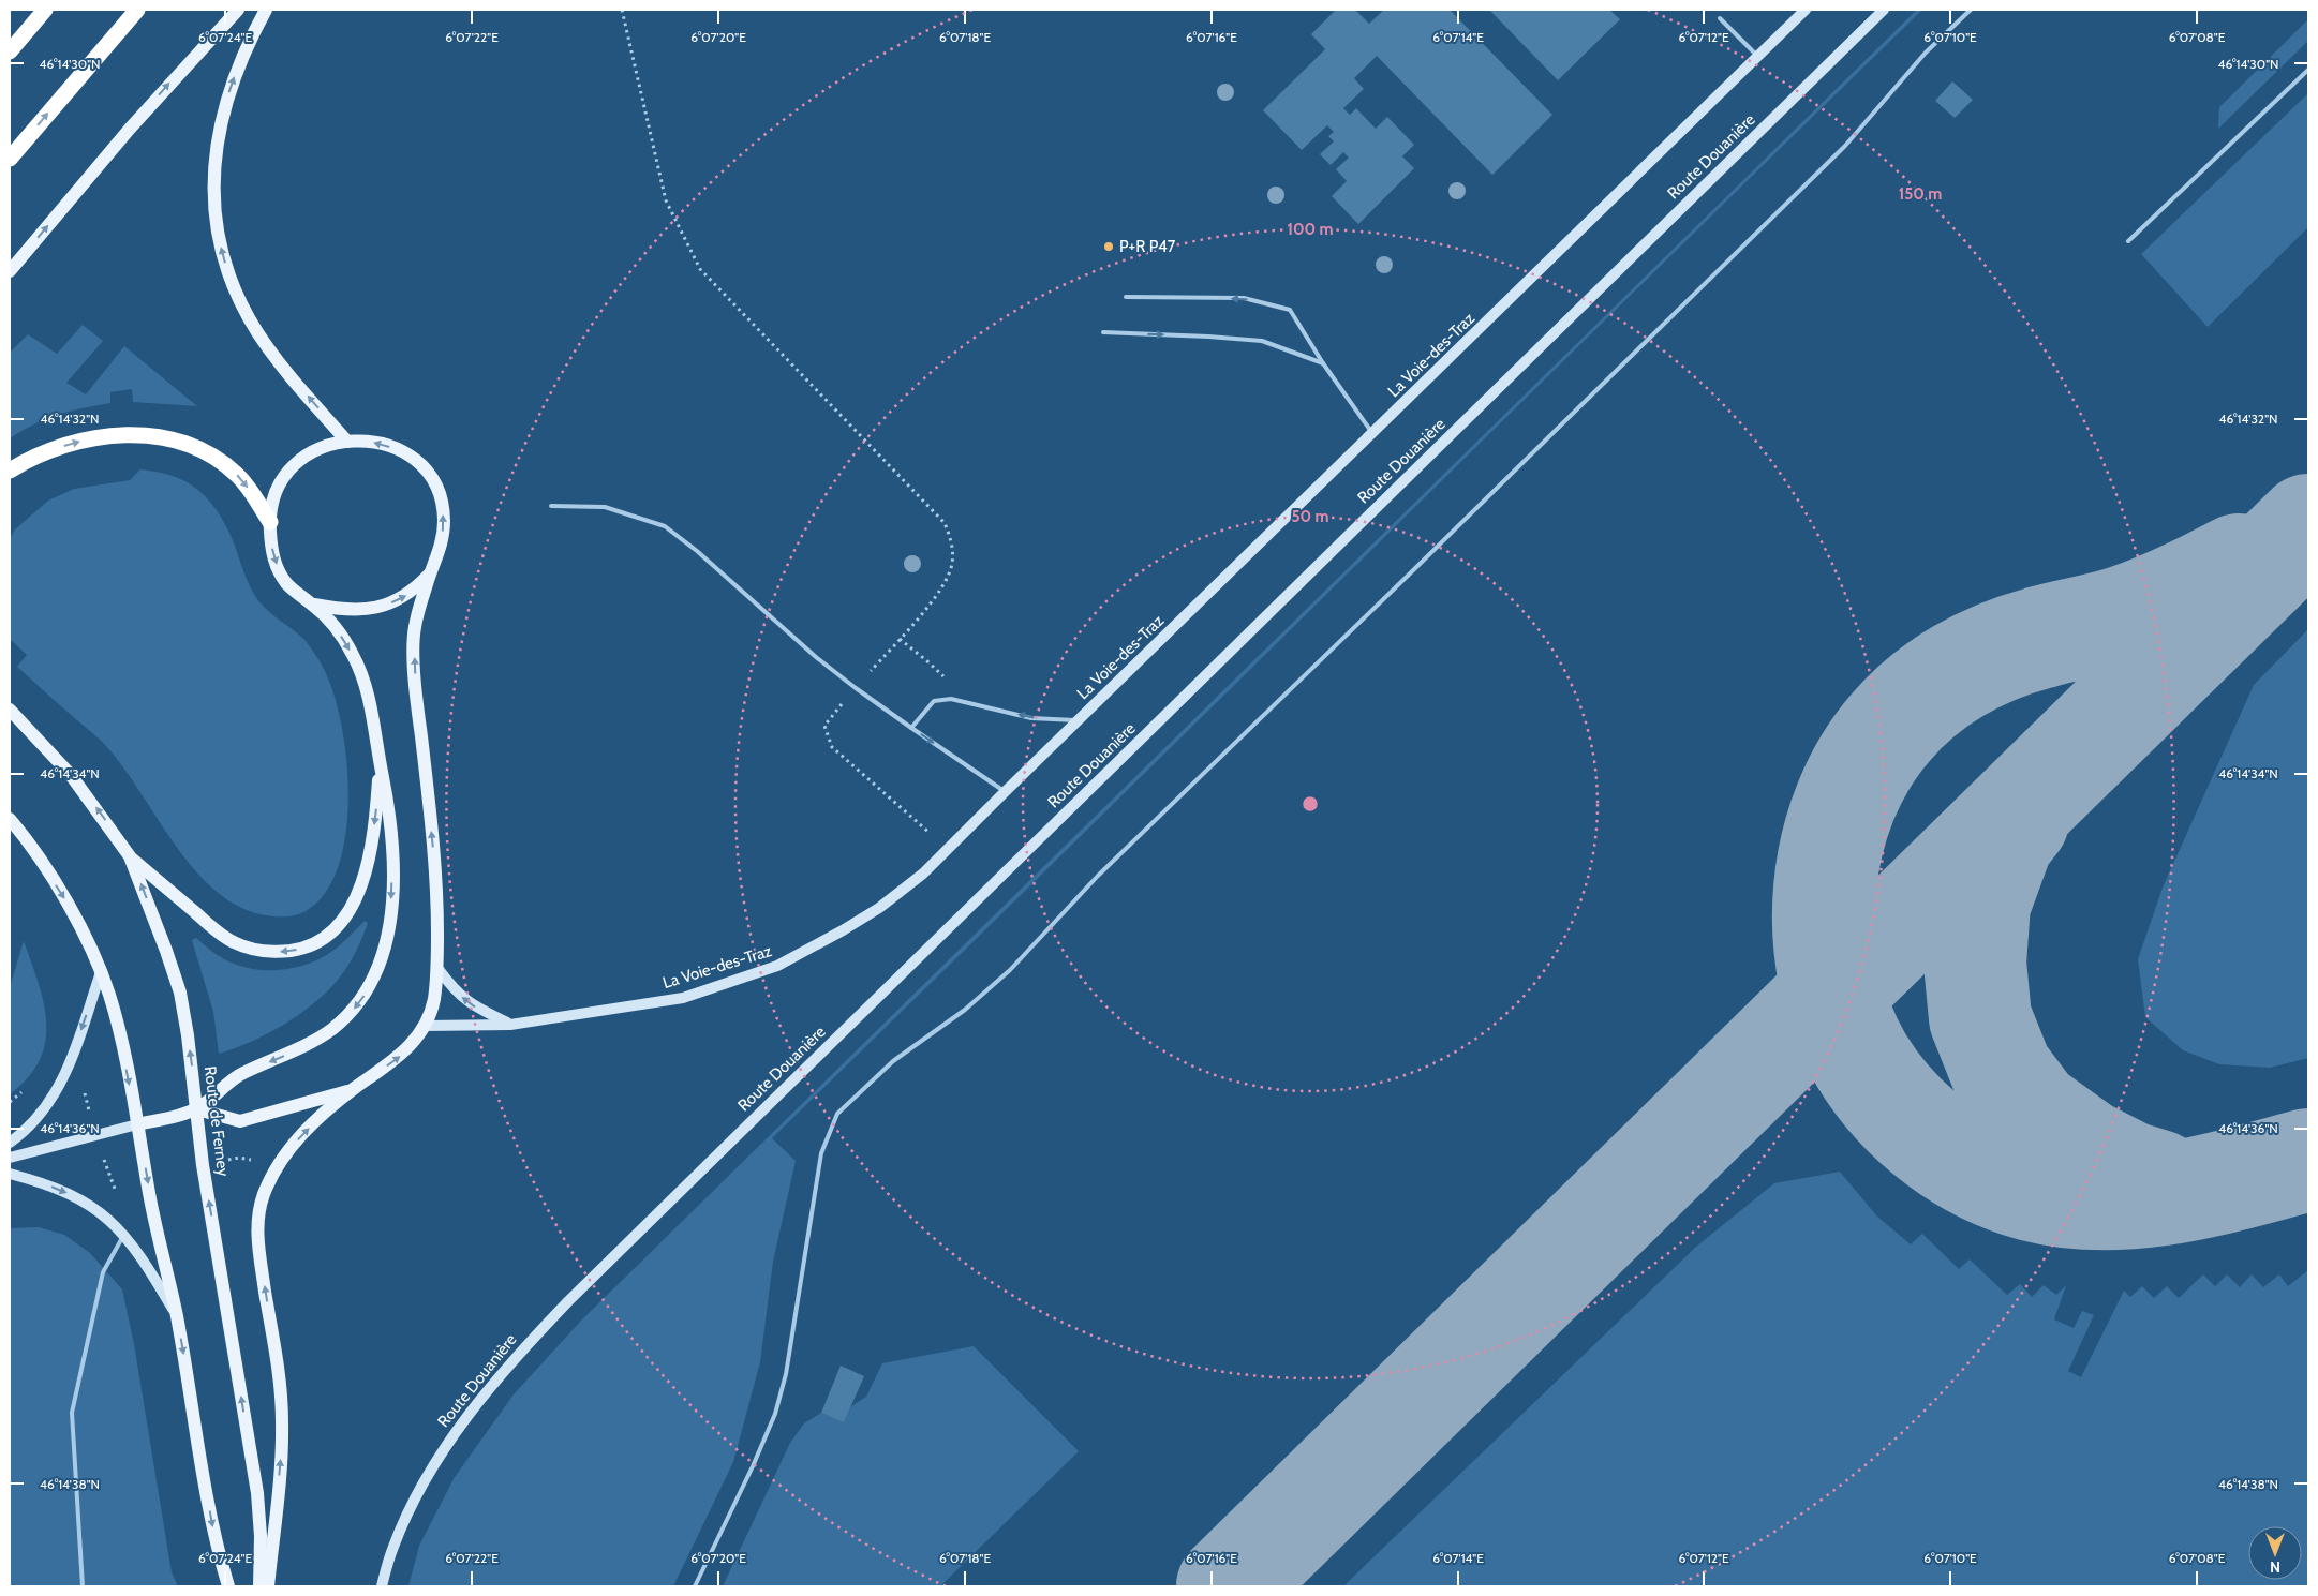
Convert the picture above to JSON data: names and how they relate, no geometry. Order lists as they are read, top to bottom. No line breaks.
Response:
{"streets":{"main road":["Route Douanière","La Voie-des-Traz","Route de Ferney"]},"places":["P+R P47"],"north":"bottom","coordinates":["6°07'24\"E","6°07'22\"E","6°07'20\"E","6°07'18\"E","6°07'16\"E","6°07'14\"E","6°07'12\"E","6°07'10\"E","6°07'08\"E","46°14'30\"N","46°14'32\"N","46°14'34\"N","46°14'36\"N","46°14'38\"N"],"rings":["150 m","100 m","50 m"]}
